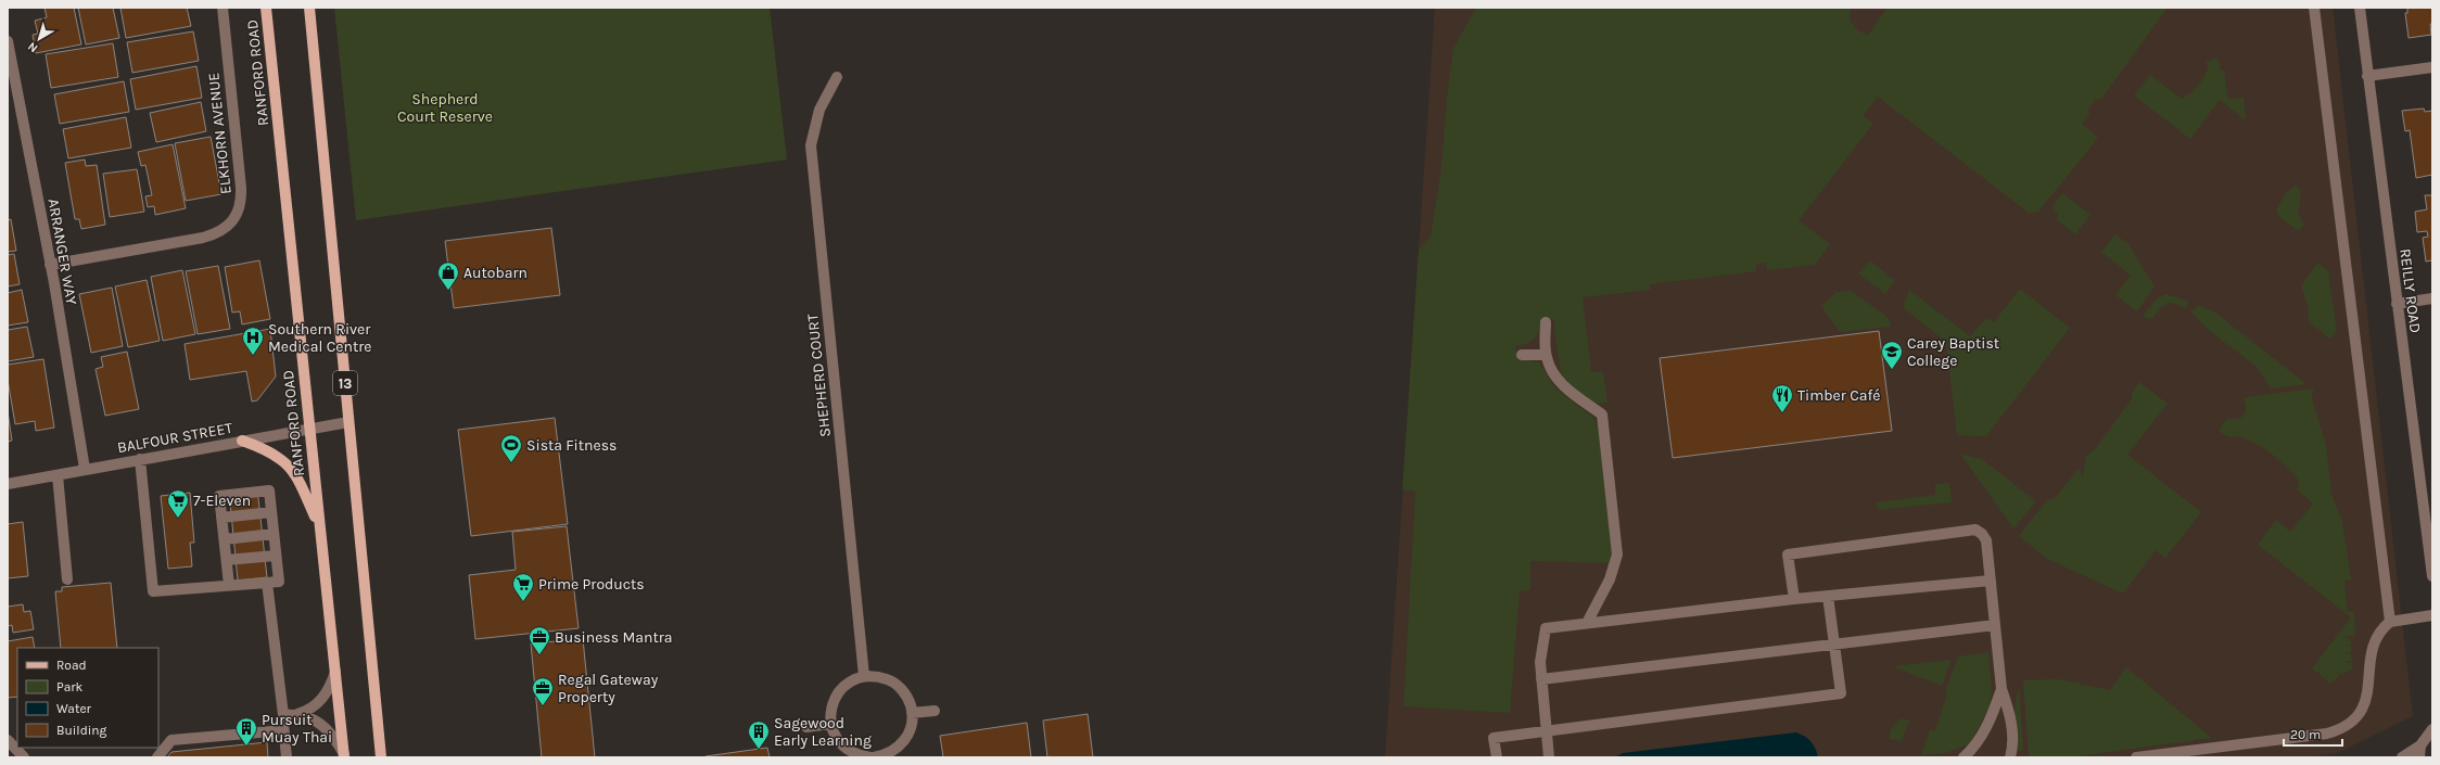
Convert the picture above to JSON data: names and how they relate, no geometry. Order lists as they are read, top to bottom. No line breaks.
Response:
{"streets":{"main road":["RANFORD ROAD","13"],"street":["ELKHORN AVENUE","ARRANGER WAY","REILLY ROAD","SHEPHERD COURT","BALFOUR STREET"]},"crossings":[["RANFORD ROAD","BALFOUR STREET"],["ELKHORN AVENUE","ARRANGER WAY"],["ARRANGER WAY","BALFOUR STREET"],["13","BALFOUR STREET"]],"parks":["Shepherd Court Reserve"],"places":{"shop":["Autobarn"],"hospital":["Southern River Medical Centre"],"school or university":["Carey Baptist College"],"restaurant":["Timber Café"],"sports":["Sista Fitness"],"supermarket":["7-Eleven","Prime Products"],"office":["Business Mantra","Regal Gateway Property"],"building":["Pursuit Muay Thai","Sagewood Early Learning"]},"legend":["Road","Park","Water","Building"],"scale_bar":"20 m","north":"bottom left"}
